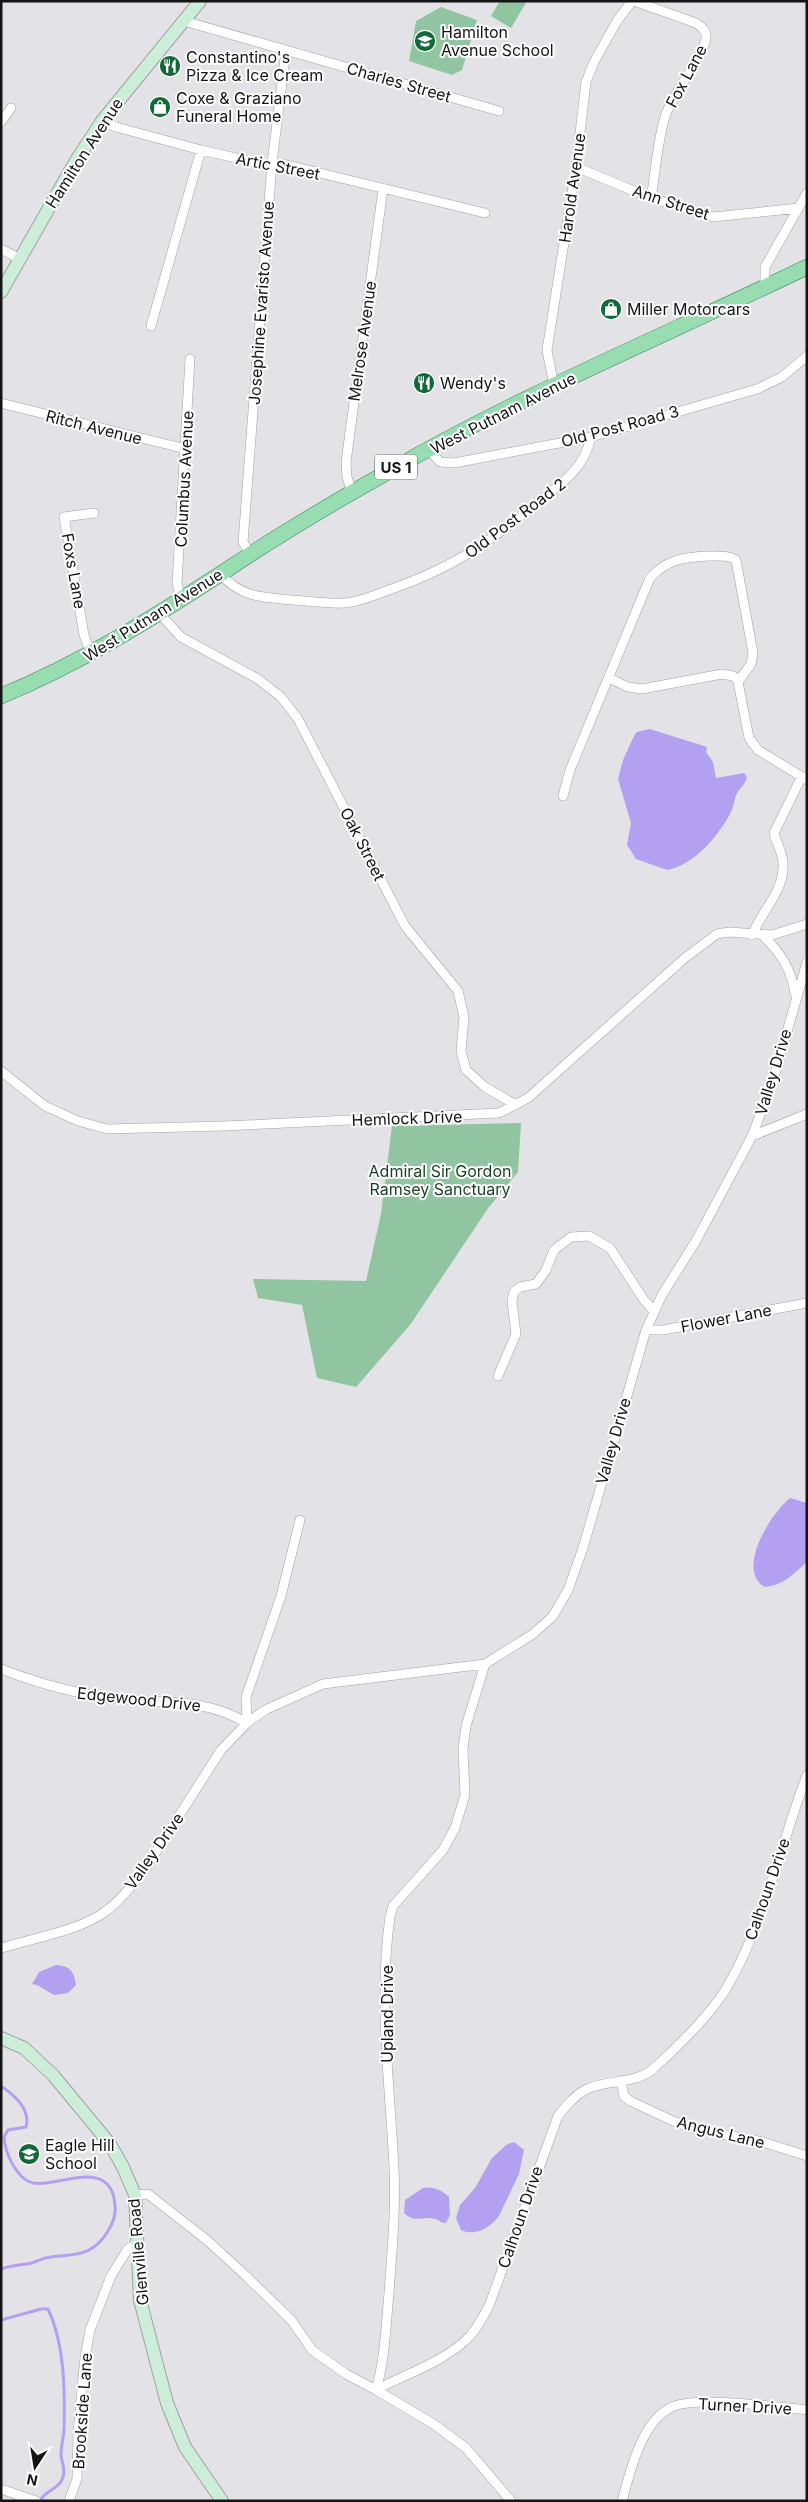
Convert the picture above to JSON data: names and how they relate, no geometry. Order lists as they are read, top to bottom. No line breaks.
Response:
{"streets":{"main road":["Hamilton Avenue","West Putnam Avenue","US 1","Glenville Road"],"street":["Fox Lane","Charles Street","Artic Street","Harold Avenue","Ann Street","Josephine Evaristo Avenue","Melrose Avenue","Old Post Road 3","Ritch Avenue","Columbus Avenue","Old Post Road 2","Foxs Lane","Oak Street","Valley Drive","Hemlock Drive","Flower Lane","Edgewood Drive","Calhoun Drive","Upland Drive","Angus Lane","Turner Drive","Brookside Lane"]},"crossings":[["Fox Lane","Harold Avenue"],["Fox Lane","Ann Street"],["Charles Street","Hamilton Avenue"],["Charles Street","Josephine Evaristo Avenue"],["Hamilton Avenue","Artic Street"],["Artic Street","Josephine Evaristo Avenue"],["Artic Street","Melrose Avenue"],["Harold Avenue","Ann Street"],["Harold Avenue","West Putnam Avenue"],["Josephine Evaristo Avenue","West Putnam Avenue"],["Melrose Avenue","West Putnam Avenue"],["West Putnam Avenue","Old Post Road 3"],["West Putnam Avenue","Columbus Avenue"],["West Putnam Avenue","Old Post Road 2"],["West Putnam Avenue","Foxs Lane"],["West Putnam Avenue","Oak Street"],["Old Post Road 3","Old Post Road 2"],["Ritch Avenue","Columbus Avenue"],["Oak Street","Hemlock Drive"],["Valley Drive","Flower Lane"],["Valley Drive","Edgewood Drive"],["Valley Drive","Upland Drive"],["Calhoun Drive","Upland Drive"],["Calhoun Drive","Angus Lane"],["Glenville Road","Brookside Lane"]],"parks":["Admiral Sir Gordon Ramsey Sanctuary"],"places":{"school or university":["Hamilton Avenue School","Eagle Hill School"],"restaurant":["Constantino's Pizza & Ice Cream","Wendy's"],"shop":["Coxe & Graziano Funeral Home","Miller Motorcars"]},"north":"bottom"}
